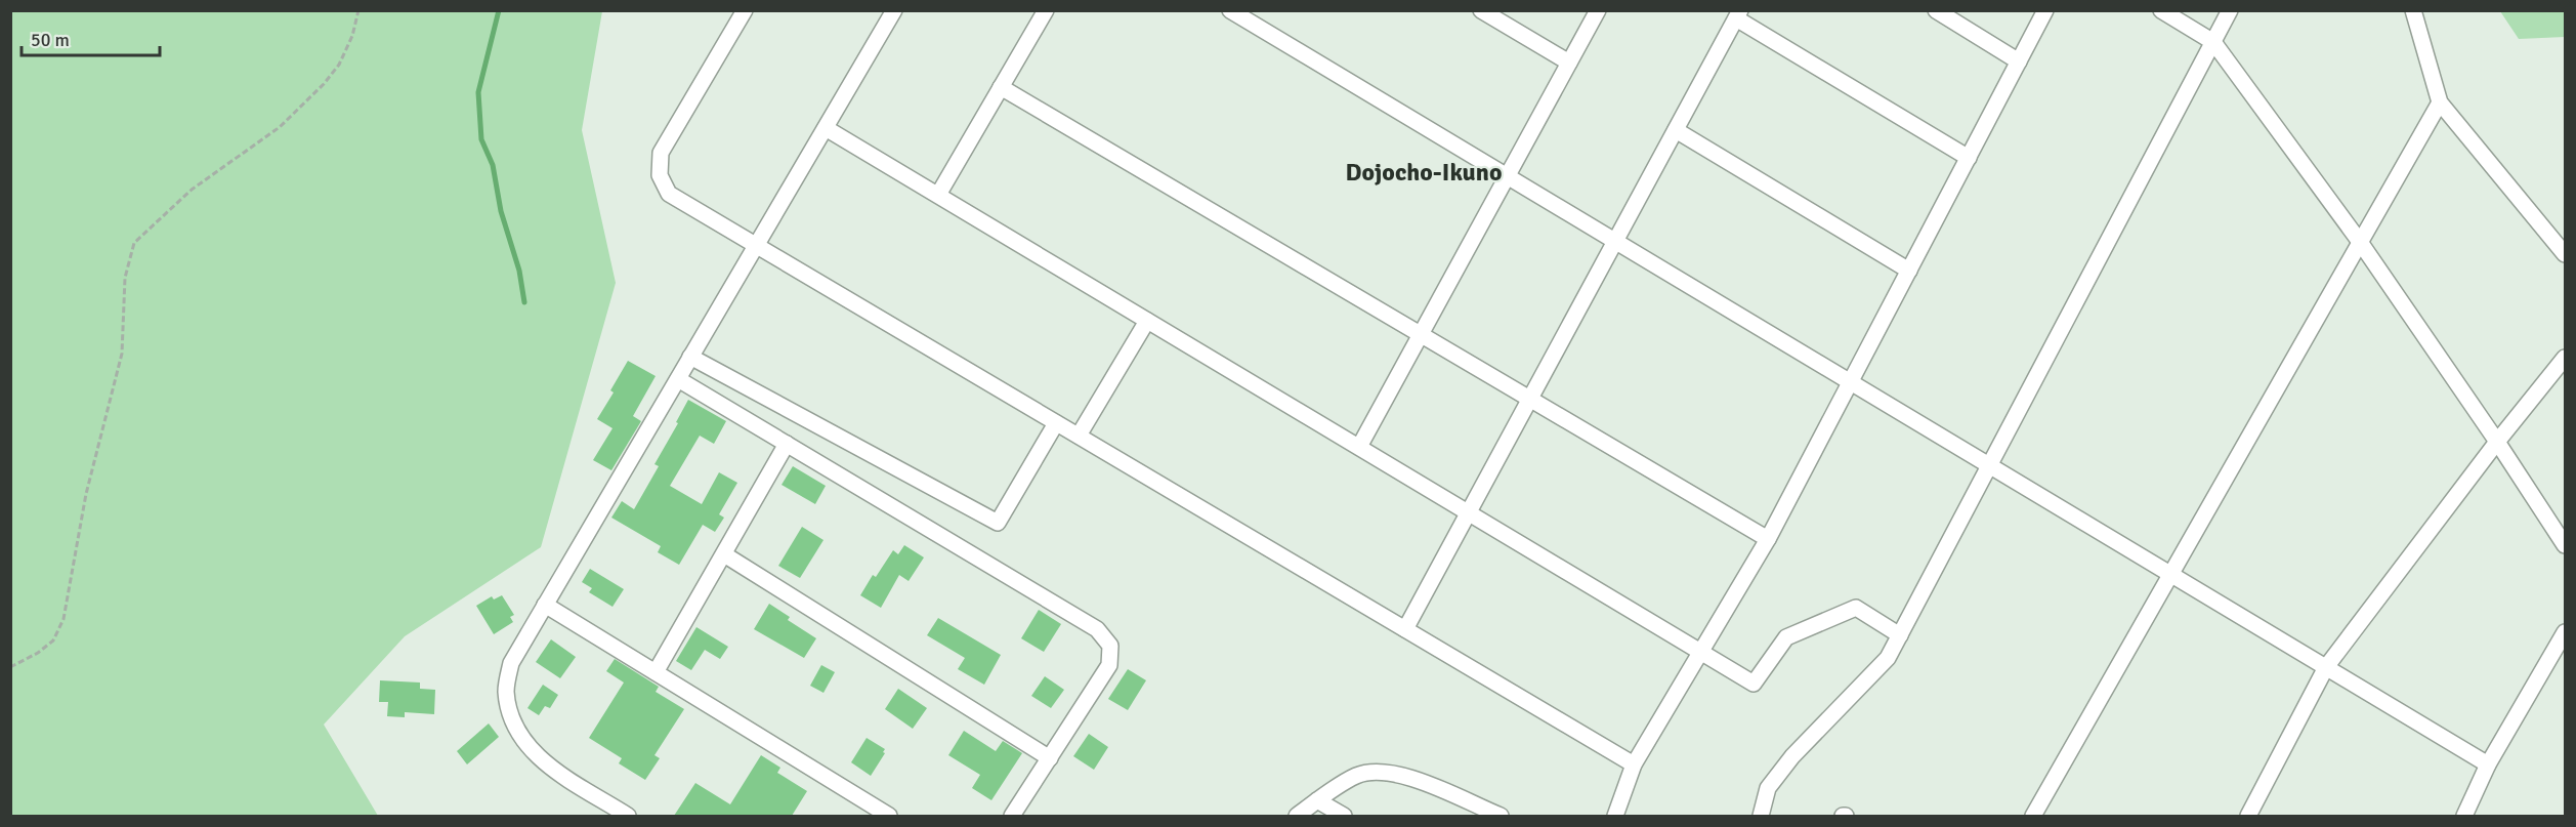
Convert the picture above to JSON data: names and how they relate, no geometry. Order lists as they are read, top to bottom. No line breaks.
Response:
{"districts":["Dojocho-Ikuno"],"scale_bar":"50 m"}
